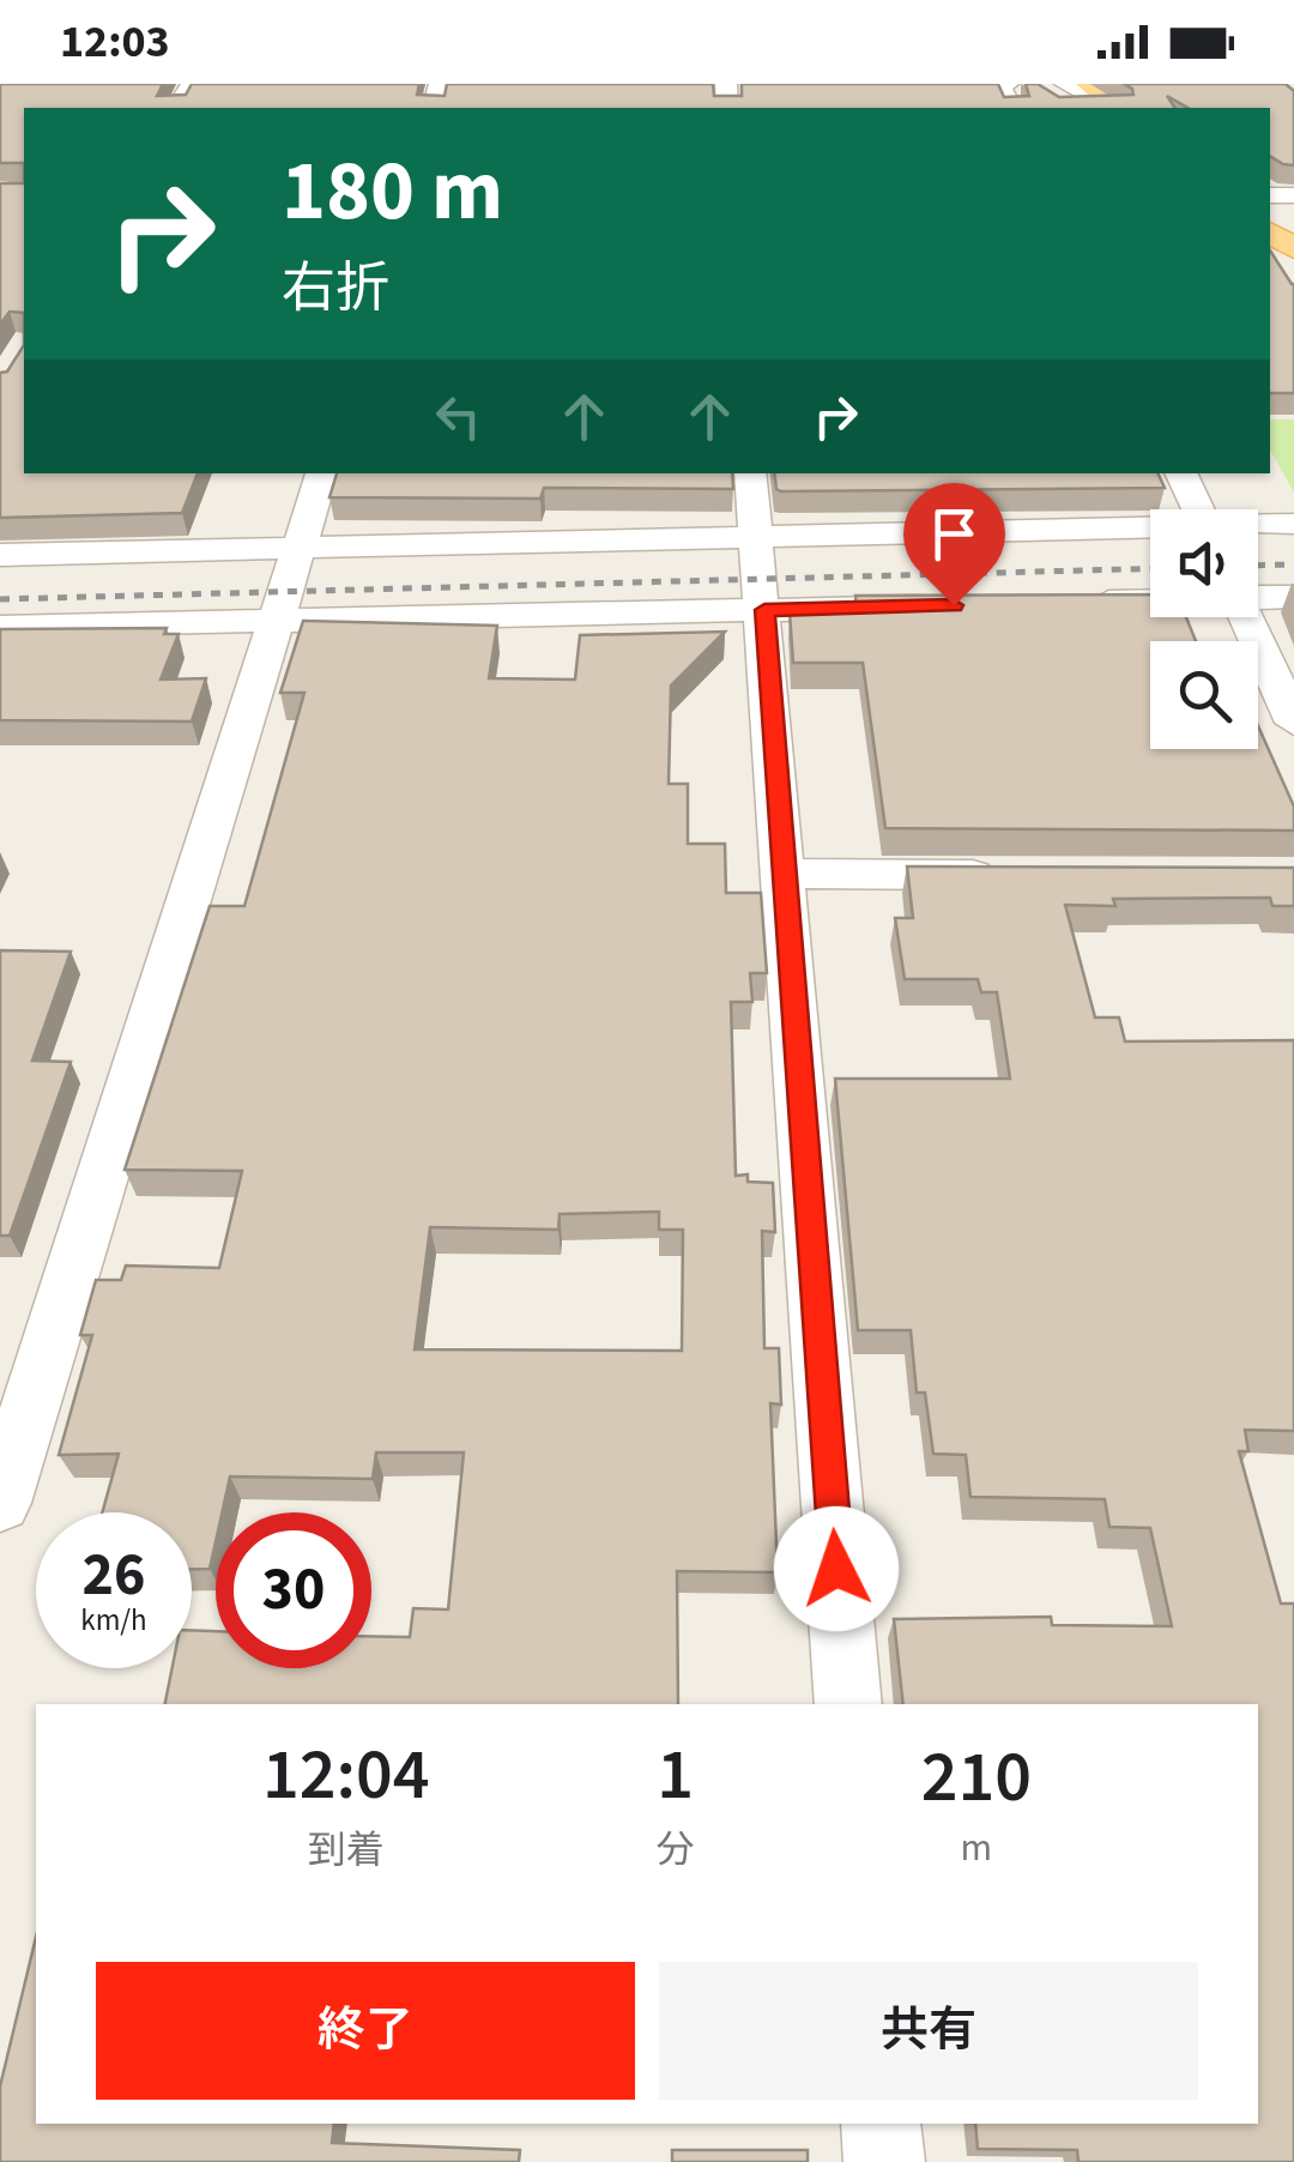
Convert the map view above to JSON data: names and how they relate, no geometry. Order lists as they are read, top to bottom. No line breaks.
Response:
{"page":{"status":"12:03","turn":["180 m","右折"],"speed":"26 km/h","limit":"30","eta":["12:04","到着","1","分","210","m"],"buttons":["終了","共有"]}}
